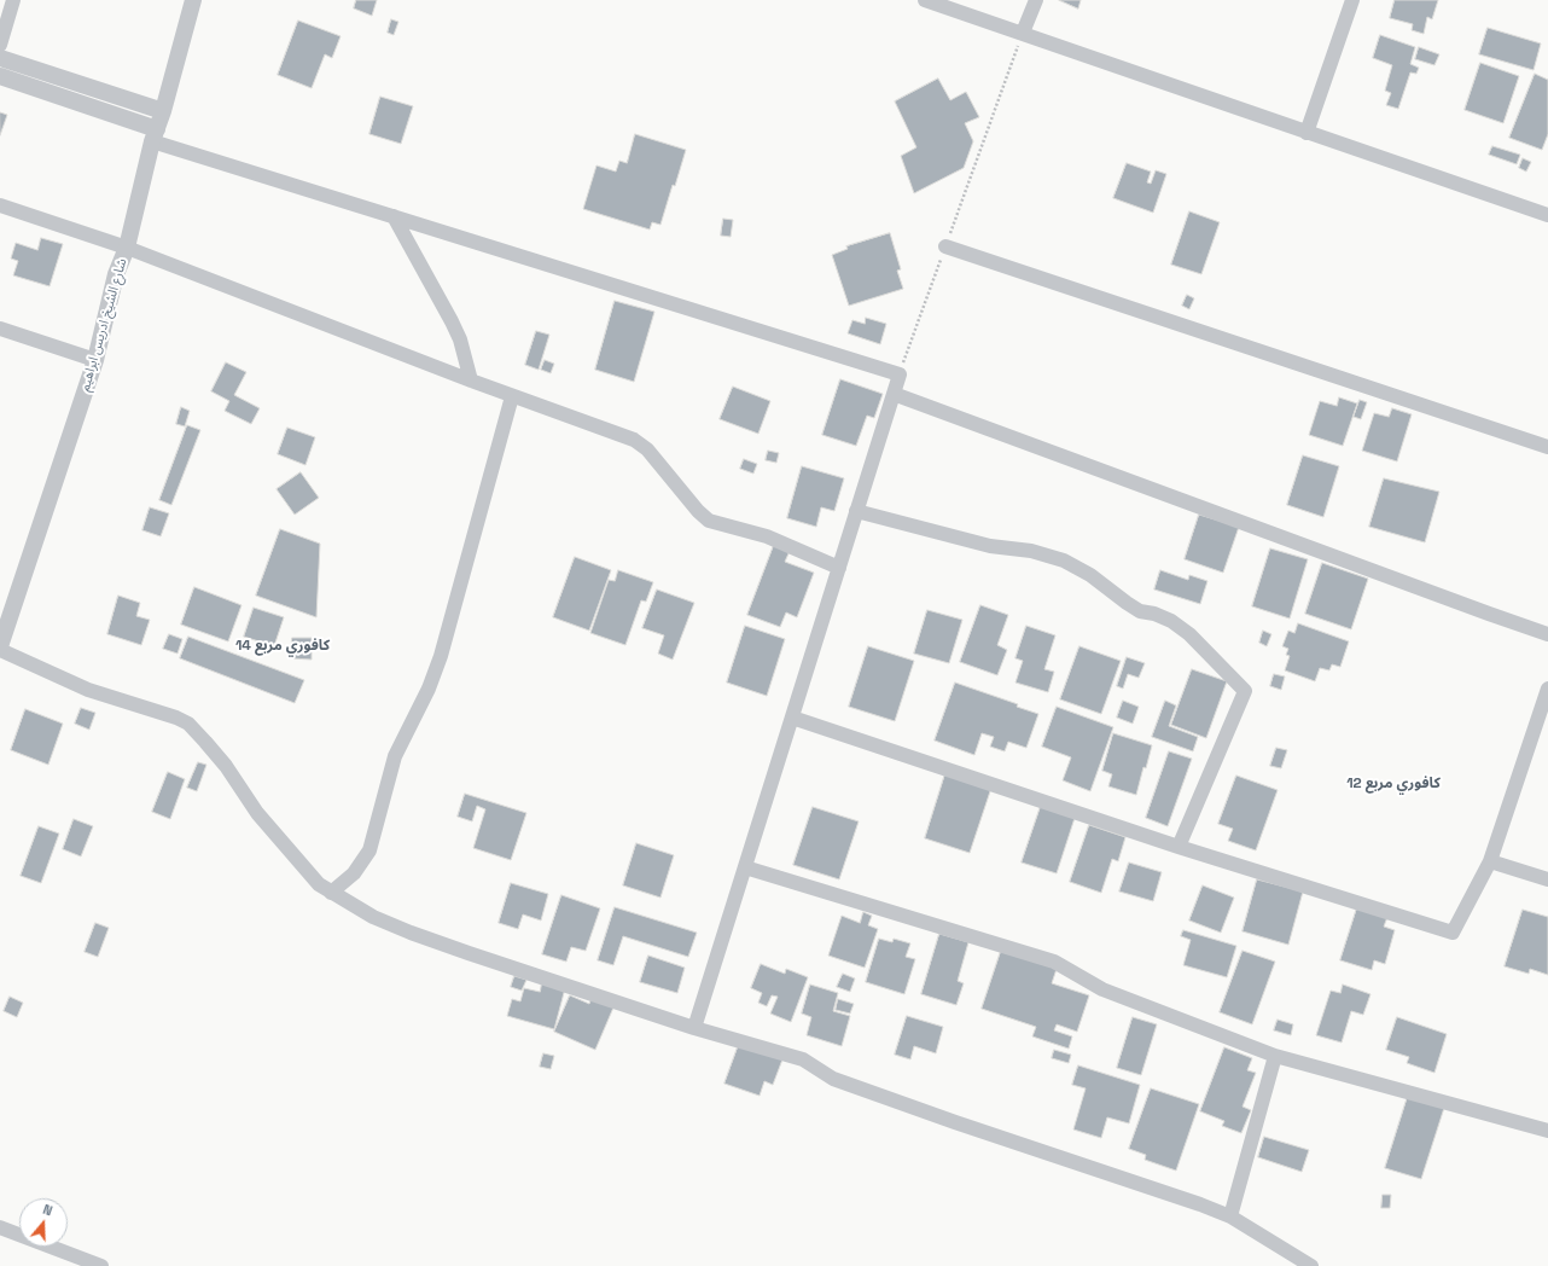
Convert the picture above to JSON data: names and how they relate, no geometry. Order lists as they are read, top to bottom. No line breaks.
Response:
{"streets":{"street":["شارع الشيخ ادريس ابراهيم"]},"districts":["كافوري مربع 14","كافوري مربع 12"],"north":"top"}
